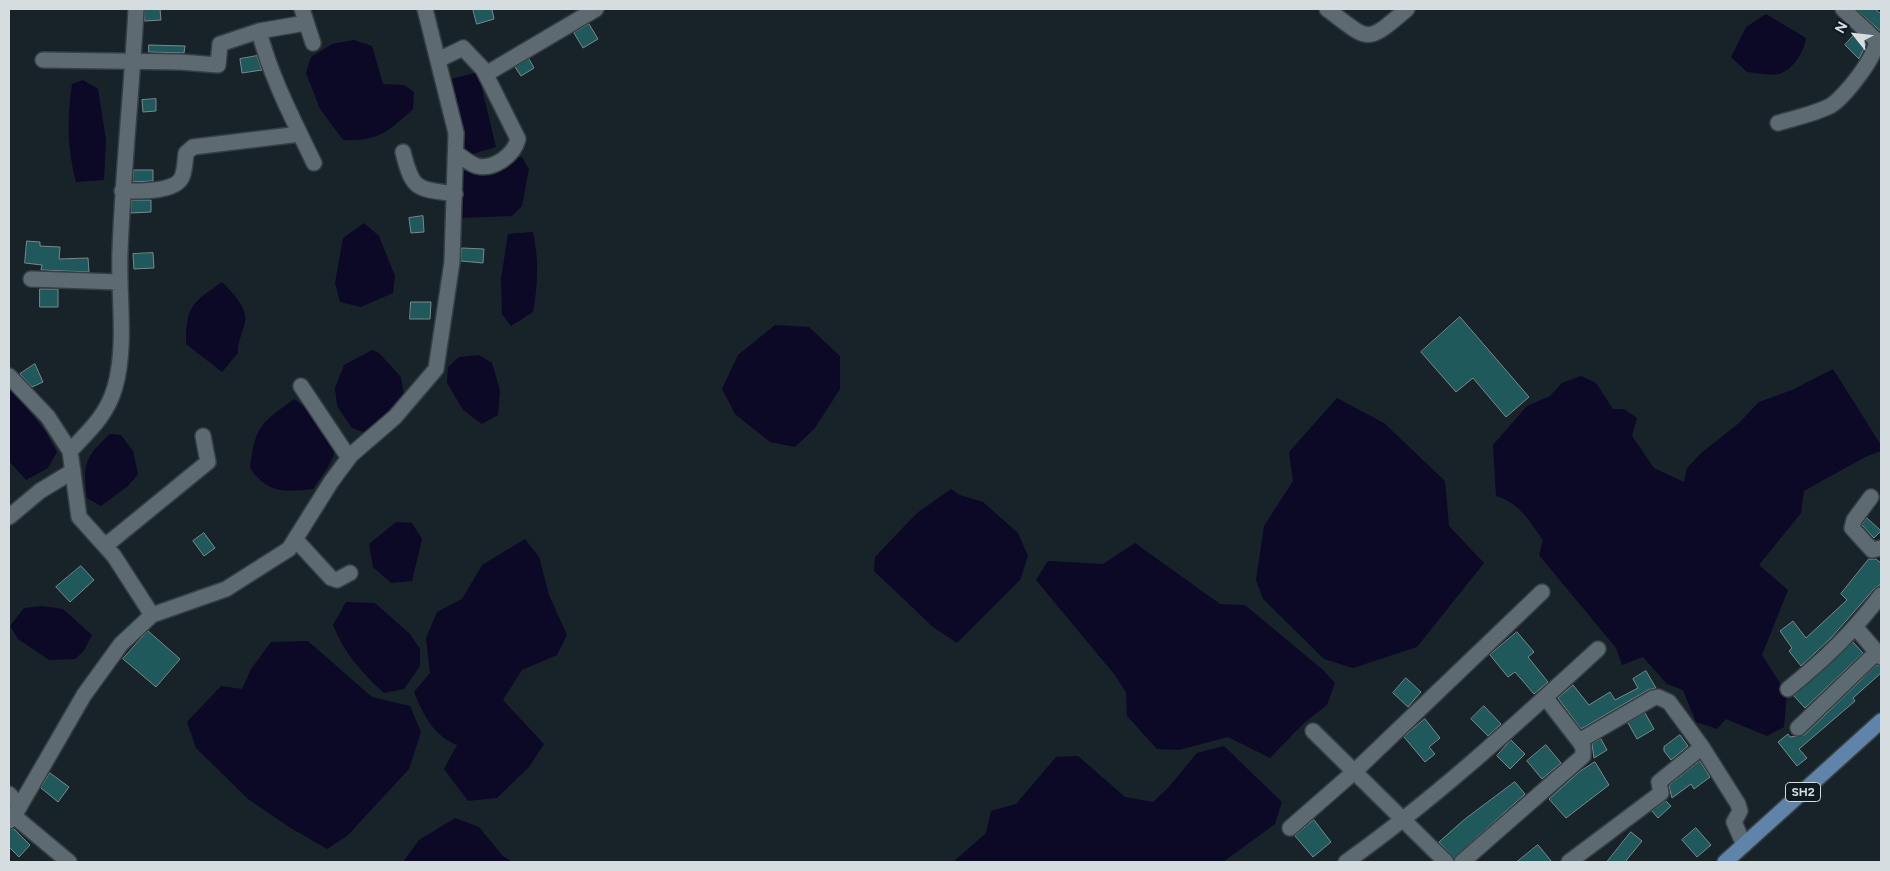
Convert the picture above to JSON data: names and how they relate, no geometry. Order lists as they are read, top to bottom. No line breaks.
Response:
{"streets":{"main road":["SH2"]},"north":"top left"}
